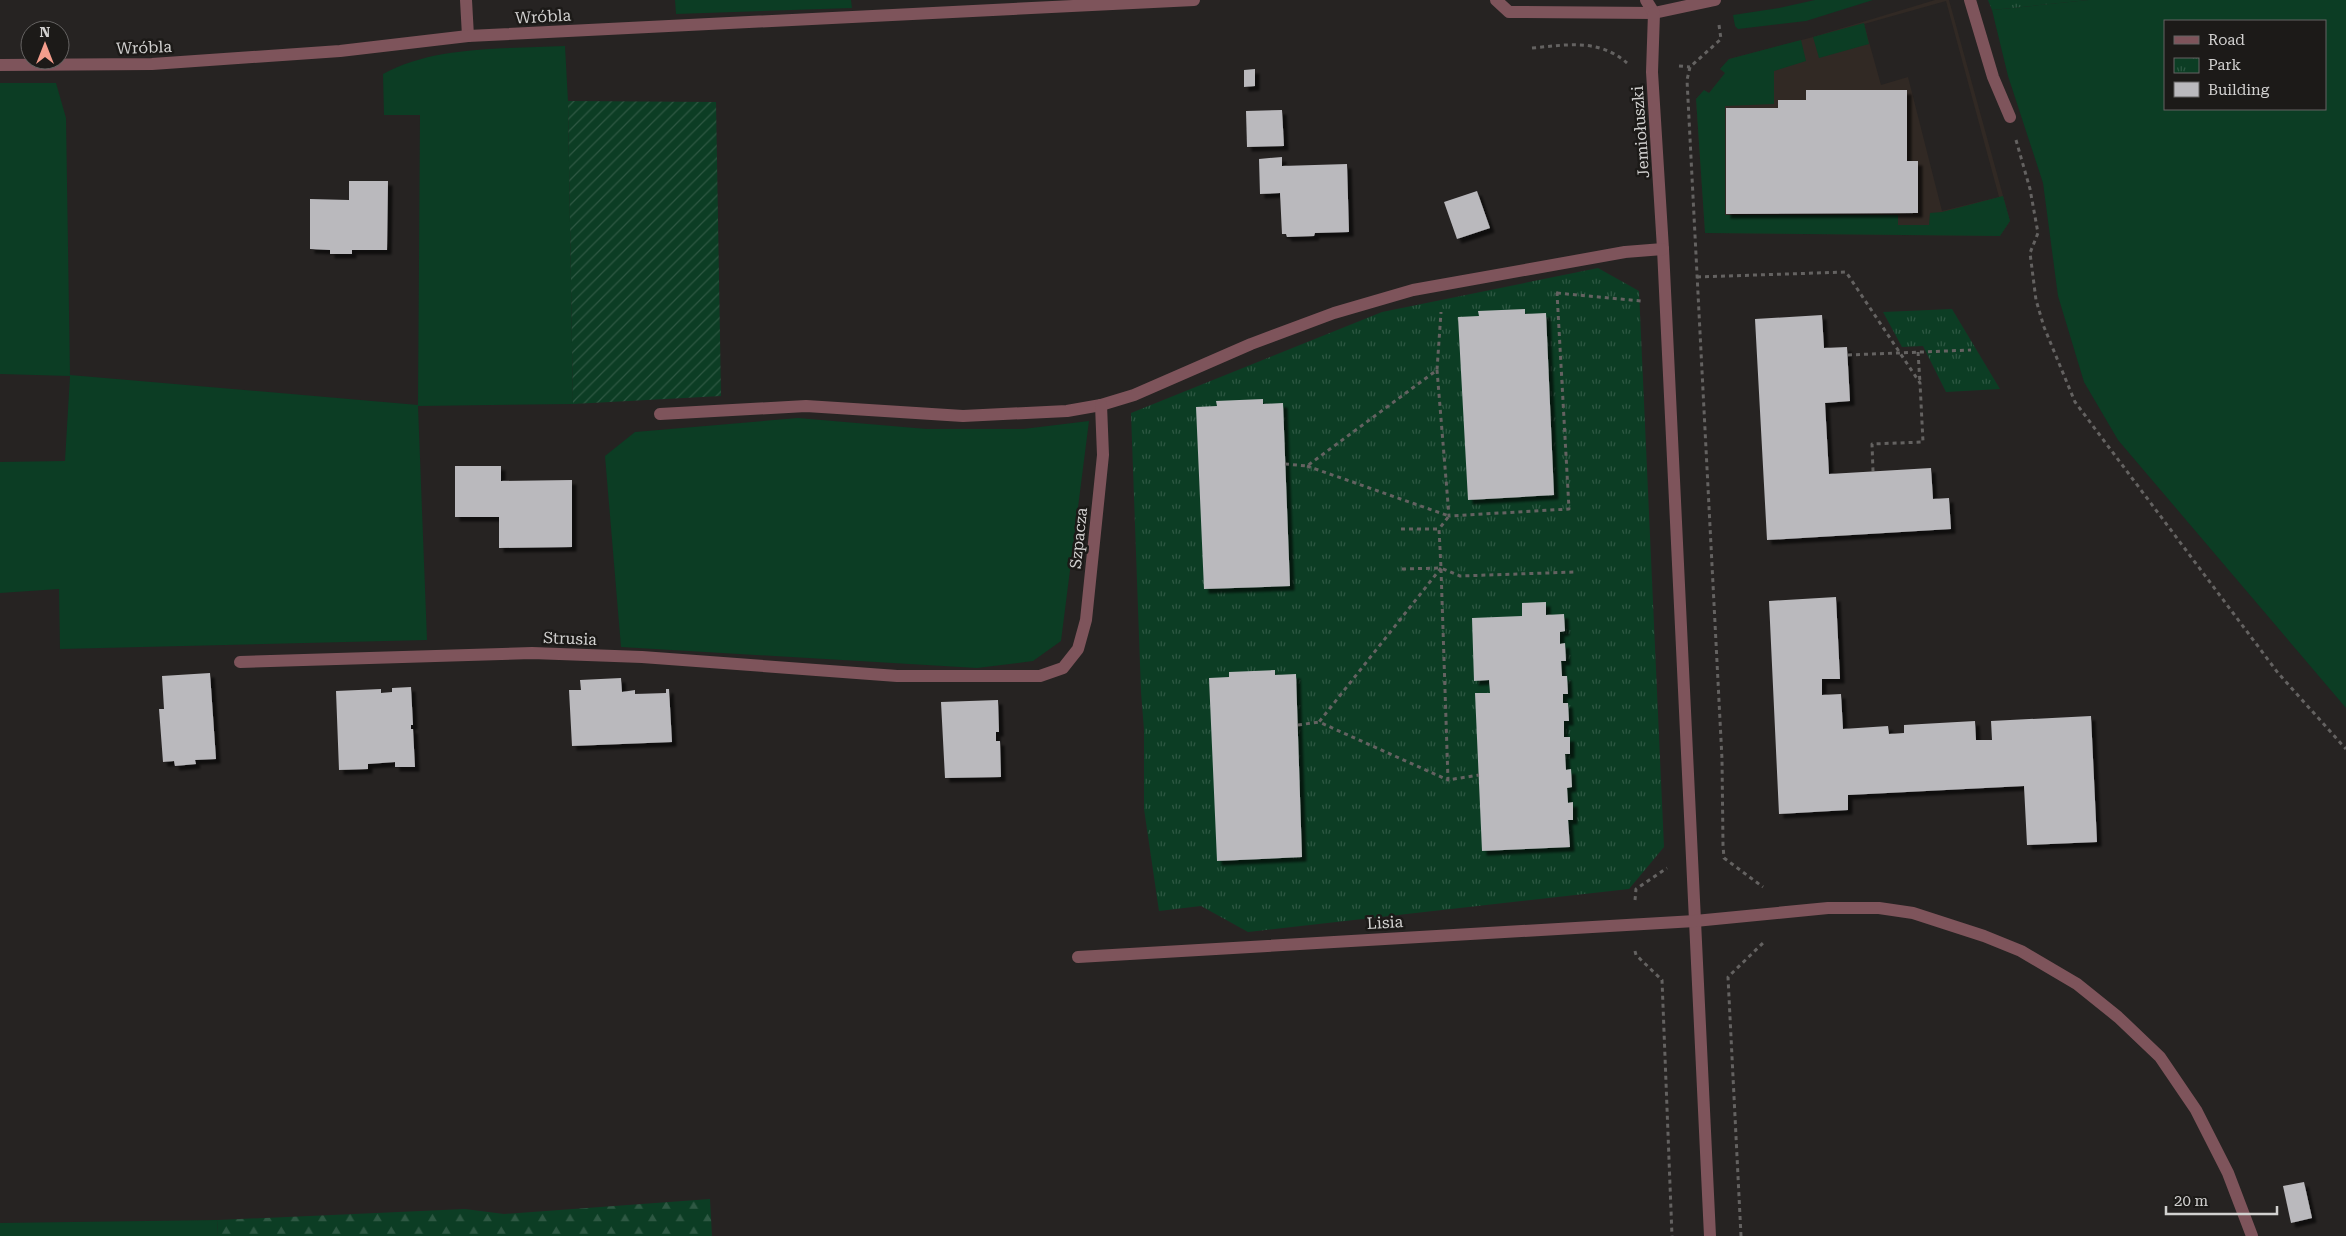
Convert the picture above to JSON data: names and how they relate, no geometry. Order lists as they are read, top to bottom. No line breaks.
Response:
{"streets":{"street":["Wróbla","Jemiołuszki","Szpacza","Strusia","Lisia"]},"crossings":[["Jemiołuszki","Lisia"],["Szpacza","Strusia"]],"legend":["Road","Park","Building"],"scale_bar":"20 m","north":"top"}
